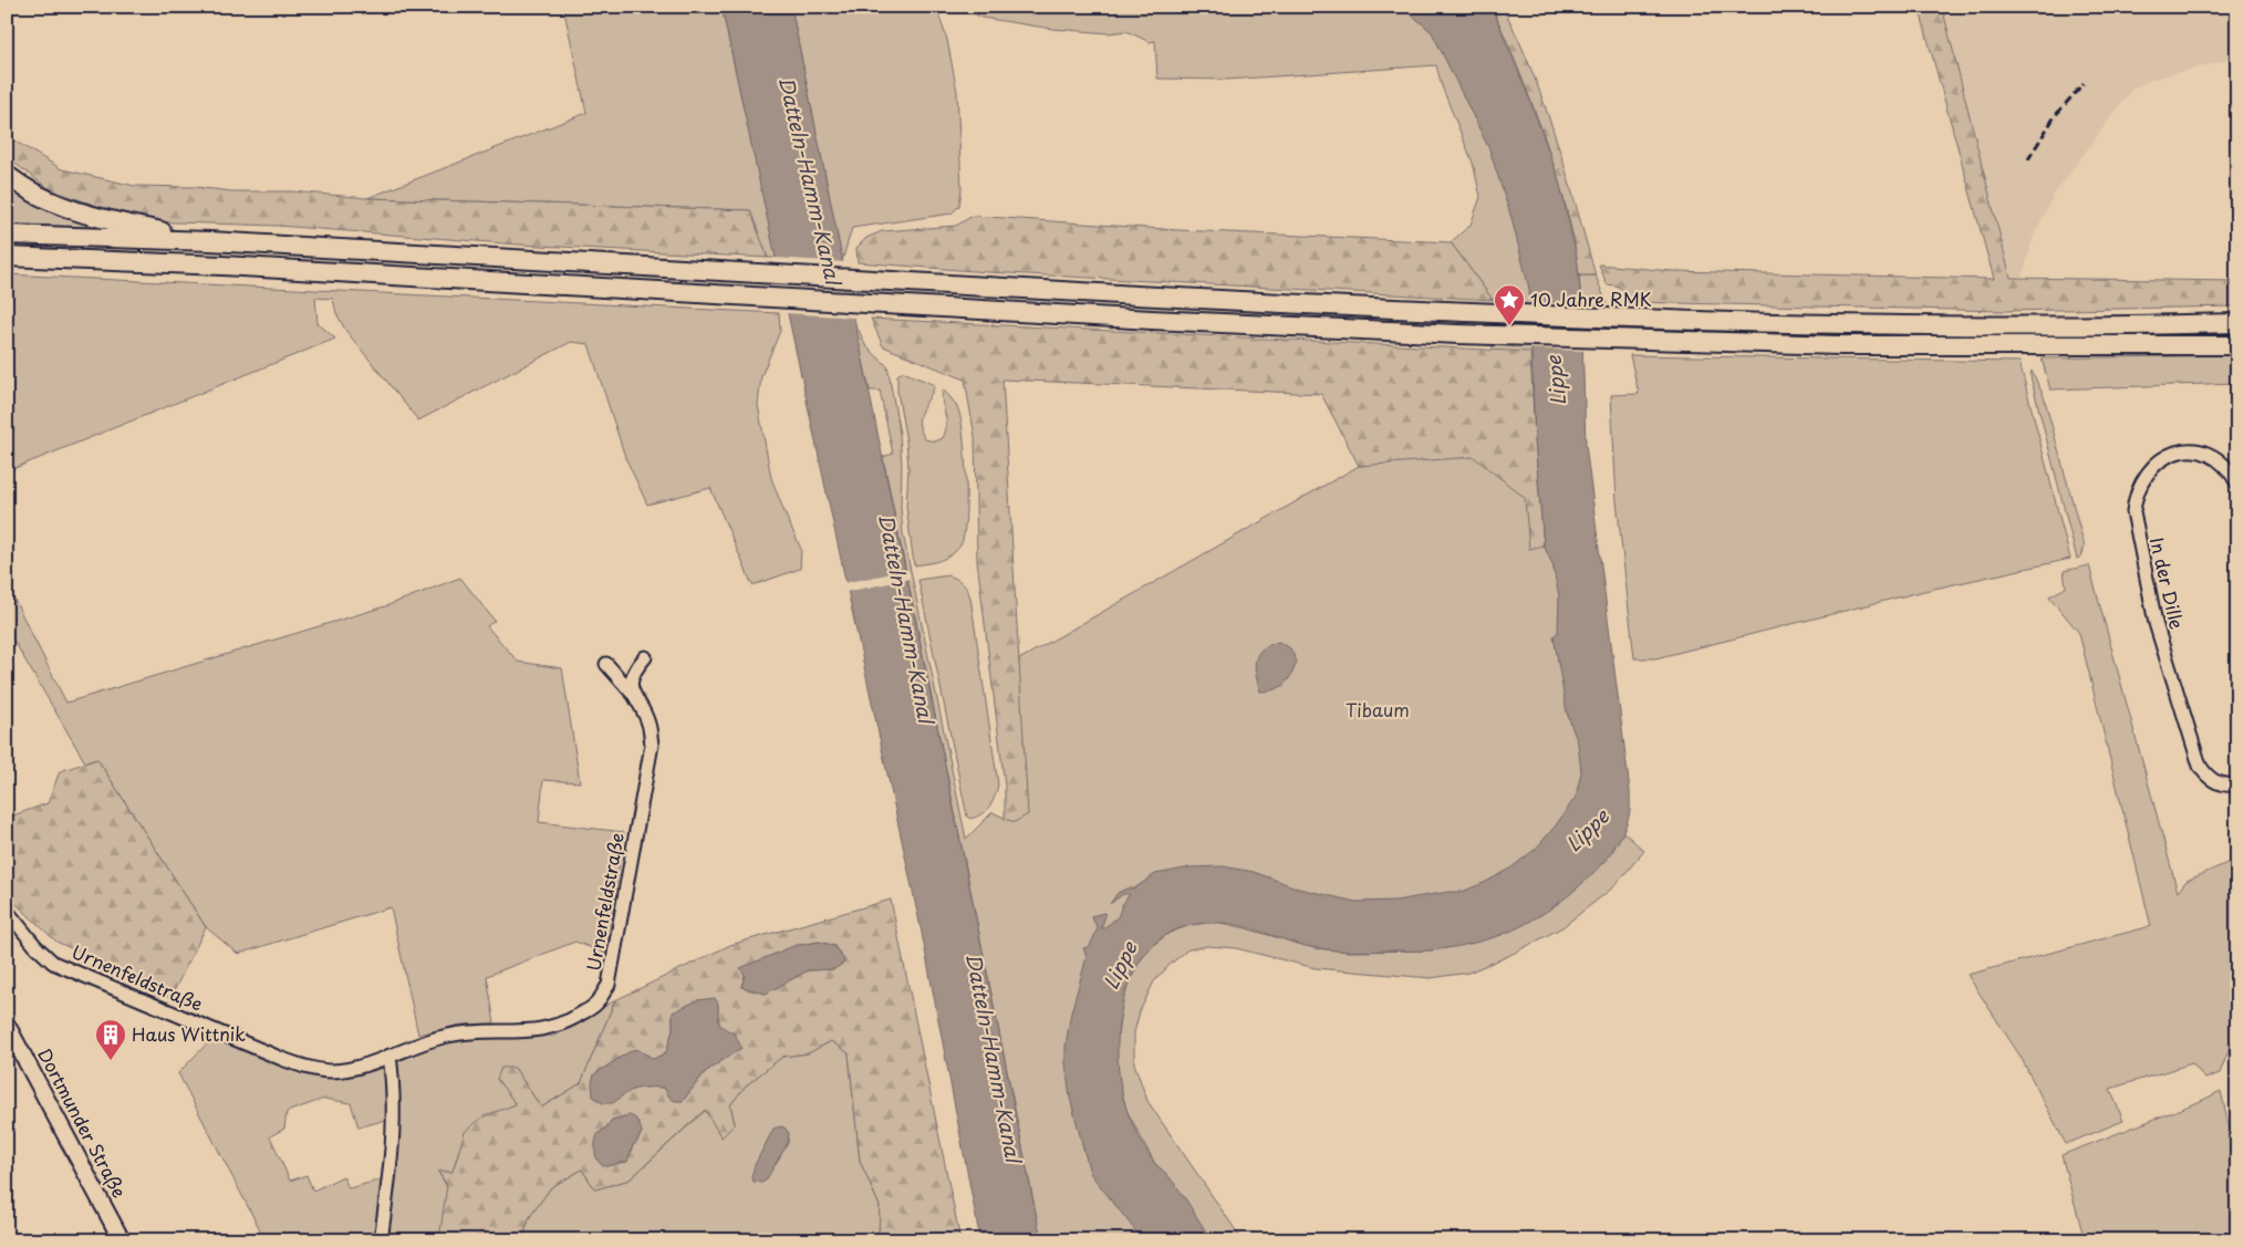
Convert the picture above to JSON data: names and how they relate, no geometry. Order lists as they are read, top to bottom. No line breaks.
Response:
{"streets":{"main road":["Dortmunder Straße"],"street":["In der Dille","Urnenfeldstraße"]},"water":["Datteln-Hamm-Kanal","Lippe"],"parks":["Tibaum"],"places":{"place":["10 Jahre RMK"],"building":["Haus Wittnik"]}}
